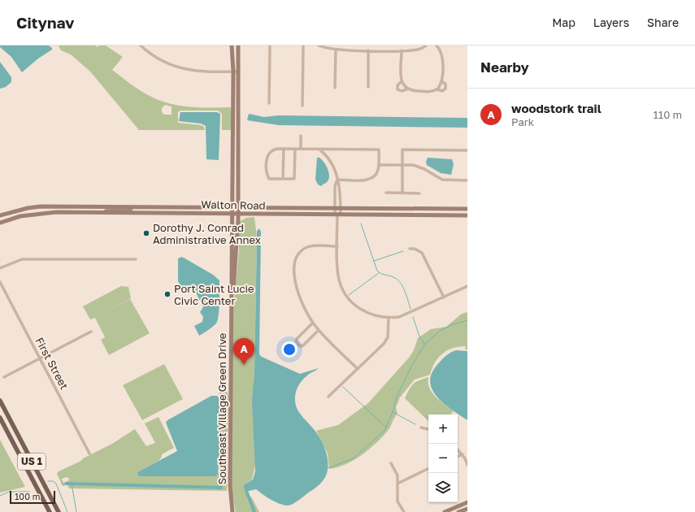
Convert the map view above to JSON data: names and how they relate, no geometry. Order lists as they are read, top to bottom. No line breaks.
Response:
{"streets":{"main road":["Walton Road","Southeast Village Green Drive","US 1"],"street":["First Street"]},"crossings":[["Walton Road","Southeast Village Green Drive"]],"places":["Dorothy J. Conrad Administrative Annex","Port Saint Lucie Civic Center"],"scale_bar":"100 m","page":{"header":"Citynav","nav":["Map","Layers","Share"],"heading":"Nearby","list":[{"mark":"A","name":"woodstork trail","note":"Park","value":"110 m"}],"pins":"A","map_buttons":["+","−"],"scale":"100 m"}}
